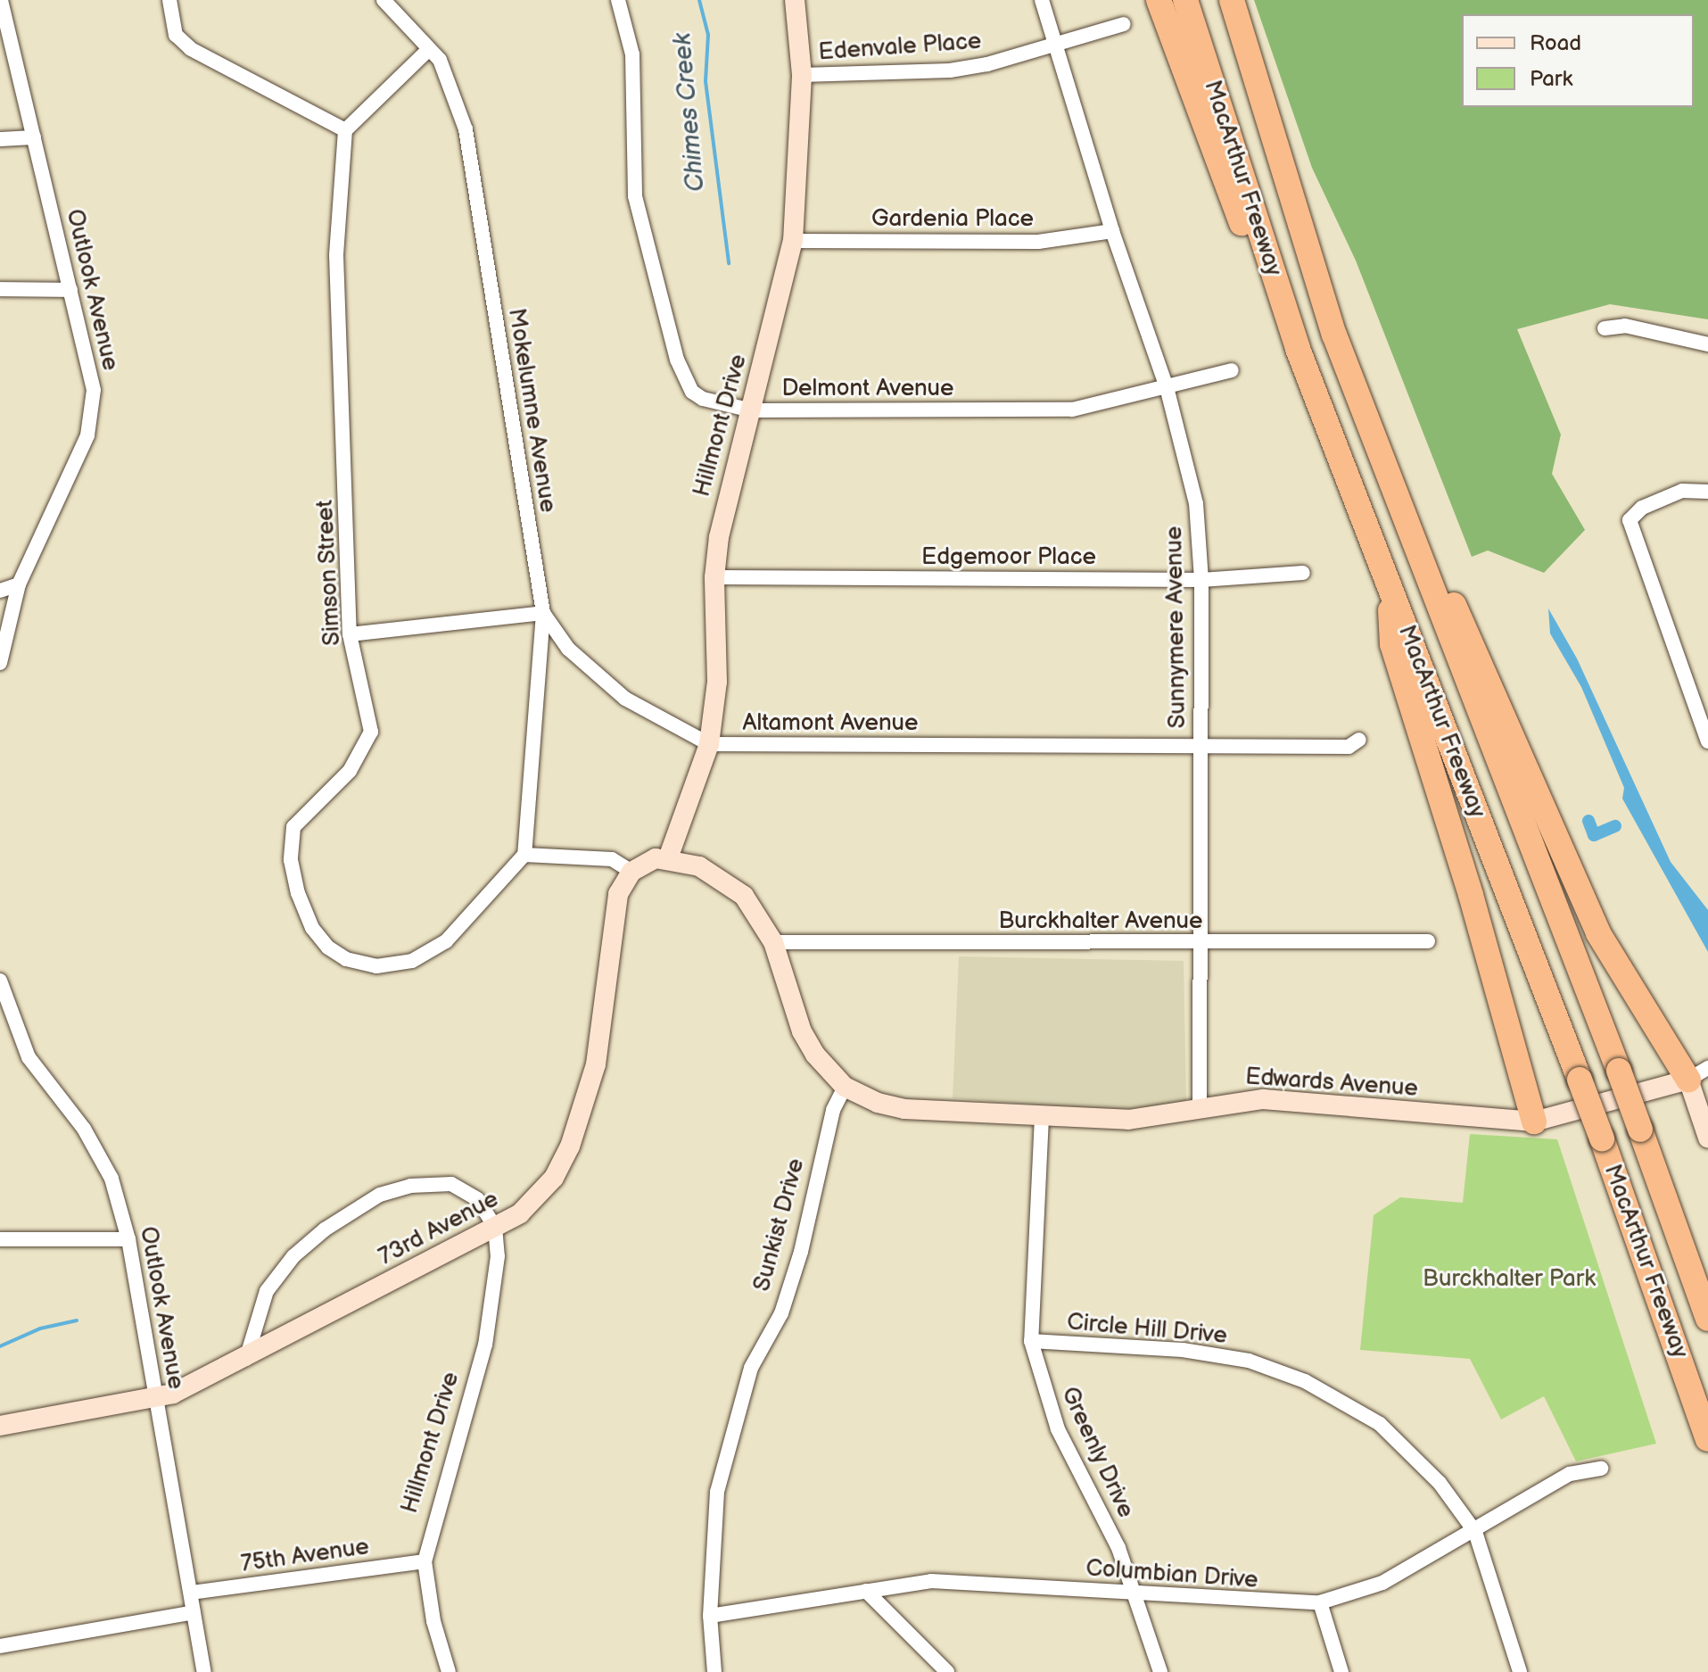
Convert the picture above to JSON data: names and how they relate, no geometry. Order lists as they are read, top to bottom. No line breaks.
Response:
{"streets":{"highway":["MacArthur Freeway"],"main road":["Hillmont Drive","Edwards Avenue","73rd Avenue"],"street":["Edenvale Place","Gardenia Place","Outlook Avenue","Delmont Avenue","Mokelumne Avenue","Edgemoor Place","Simson Street","Sunnymere Avenue","Altamont Avenue","Burckhalter Avenue","Sunkist Drive","Circle Hill Drive","Greenly Drive","75th Avenue","Columbian Drive"]},"crossings":[["Edenvale Place","Hillmont Drive"],["Edenvale Place","Sunnymere Avenue"],["Gardenia Place","Hillmont Drive"],["Gardenia Place","Sunnymere Avenue"],["Outlook Avenue","73rd Avenue"],["Outlook Avenue","75th Avenue"],["Delmont Avenue","Hillmont Drive"],["Delmont Avenue","Sunnymere Avenue"],["Mokelumne Avenue","Simson Street"],["Mokelumne Avenue","Altamont Avenue"],["Hillmont Drive","Edgemoor Place"],["Hillmont Drive","Altamont Avenue"],["Hillmont Drive","73rd Avenue"],["Hillmont Drive","75th Avenue"],["Edgemoor Place","Sunnymere Avenue"],["Sunnymere Avenue","Altamont Avenue"],["Sunnymere Avenue","Burckhalter Avenue"],["Sunnymere Avenue","Edwards Avenue"],["Edwards Avenue","Sunkist Drive"],["Edwards Avenue","Greenly Drive"],["Sunkist Drive","Columbian Drive"],["Circle Hill Drive","Greenly Drive"],["Circle Hill Drive","Columbian Drive"],["Greenly Drive","Columbian Drive"]],"water":["Chimes Creek"],"parks":["Burckhalter Park"],"legend":["Road","Park"]}
